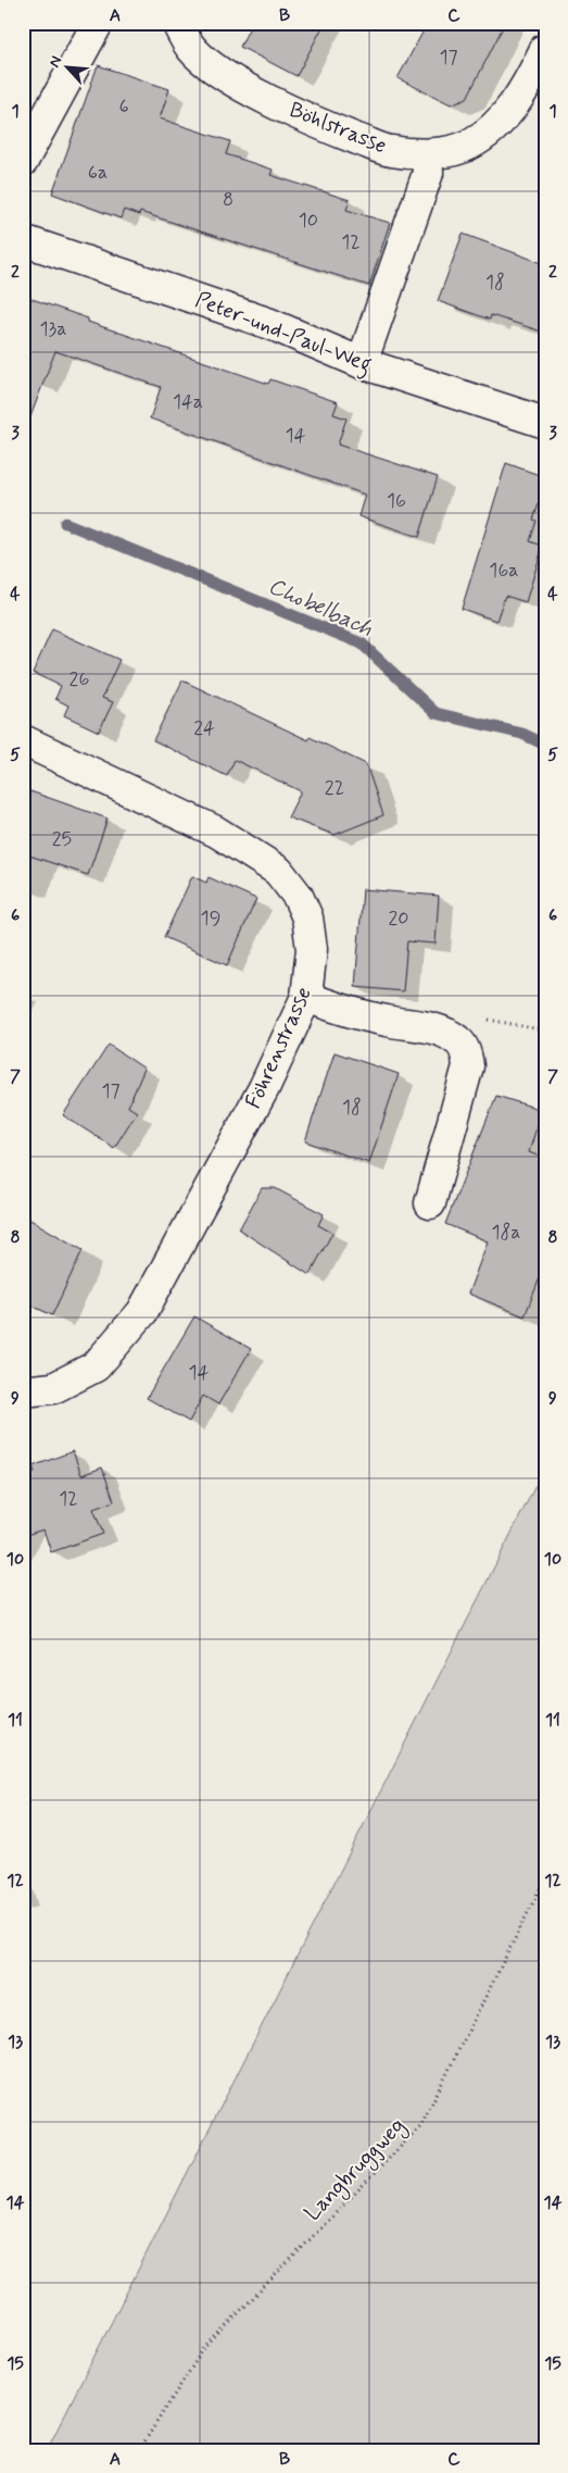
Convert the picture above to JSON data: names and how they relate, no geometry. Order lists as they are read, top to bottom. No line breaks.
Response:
{"streets":{"street":["Böhlstrasse","Peter-und-Paul-Weg","Föhrenstrasse"],"path":["Langbruggweg"]},"water":["Chobelbach"],"house_numbers":["17","6","6a","8","10","12","18","13a","14a","14","16","16a","26","24","22","25","19","20","17","18","18a","14","12"],"north":"top left","grid":{"columns":["A","B","C"],"rows":["1","2","3","4","5","6","7","8","9","10","11","12","13","14","15"]}}
